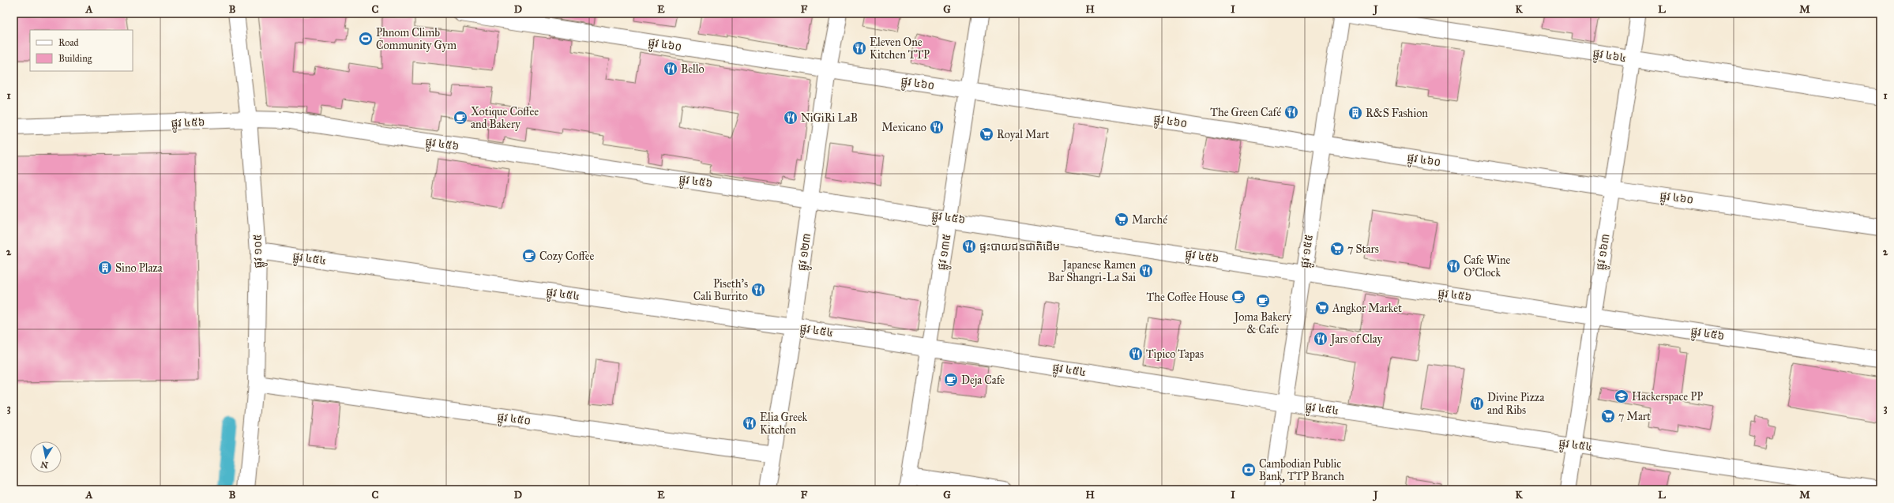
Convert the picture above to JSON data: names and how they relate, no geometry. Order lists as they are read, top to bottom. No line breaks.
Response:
{"streets":{"street":["ផ្លូវ ៤៦០","ផ្លូវ ៤៦៤","ផ្លូវ ៤៥៦","ផ្លូវ ១០៥","ផ្លូវ ១៥៥","ផ្លូវ ១២៣","ផ្លូវ ១៣៥","ផ្លូវ ១៦៣","ផ្លូវ ៤៥៤","ផ្លូវ ៤៥០"]},"crossings":[["ផ្លូវ ៤៦០","ផ្លូវ ១៥៥"],["ផ្លូវ ៤៦០","ផ្លូវ ១២៣"],["ផ្លូវ ៤៦០","ផ្លូវ ១៣៥"],["ផ្លូវ ៤៦០","ផ្លូវ ១៦៣"],["ផ្លូវ ៤៦៤","ផ្លូវ ១៥៥"],["ផ្លូវ ៤៦៤","ផ្លូវ ១៦៣"],["ផ្លូវ ៤៥៦","ផ្លូវ ១០៥"],["ផ្លូវ ៤៥៦","ផ្លូវ ១៥៥"],["ផ្លូវ ៤៥៦","ផ្លូវ ១២៣"],["ផ្លូវ ៤៥៦","ផ្លូវ ១៣៥"],["ផ្លូវ ៤៥៦","ផ្លូវ ១៦៣"],["ផ្លូវ ១០៥","ផ្លូវ ៤៥៤"],["ផ្លូវ ១០៥","ផ្លូវ ៤៥០"],["ផ្លូវ ១៥៥","ផ្លូវ ៤៥៤"],["ផ្លូវ ១២៣","ផ្លូវ ៤៥៤"],["ផ្លូវ ១២៣","ផ្លូវ ៤៥០"],["ផ្លូវ ១៣៥","ផ្លូវ ៤៥៤"],["ផ្លូវ ១៦៣","ផ្លូវ ៤៥៤"]],"places":{"sports":["Phnom Climb Community Gym"],"restaurant":["Eleven One Kitchen TTP","Bello","The Green Café","NiGiRi LaB","Mexicano","ផ្ទះបាយជនជាតិដើម","Cafe Wine O'Clock","Japanese Ramen Bar Shangri-La Sai","Piseth's Cali Burrito","Jars of Clay","Tipico Tapas","Divine Pizza and Ribs","Elia Greek Kitchen"],"building":["R&S Fashion","Sino Plaza"],"cafe":["Xotique Coffee and Bakery","Cozy Coffee","The Coffee House","Joma Bakery & Cafe","Deja Cafe"],"supermarket":["Royal Mart","Marché","7 Stars","Angkor Market","7 Mart"],"school or university":["Hackerspace PP"],"bank":["Cambodian Public Bank, TTP Branch"]},"legend":["Road","Building"],"north":"bottom","grid":{"columns":["A","B","C","D","E","F","G","H","I","J","K","L","M"],"rows":["1","2","3"]}}
